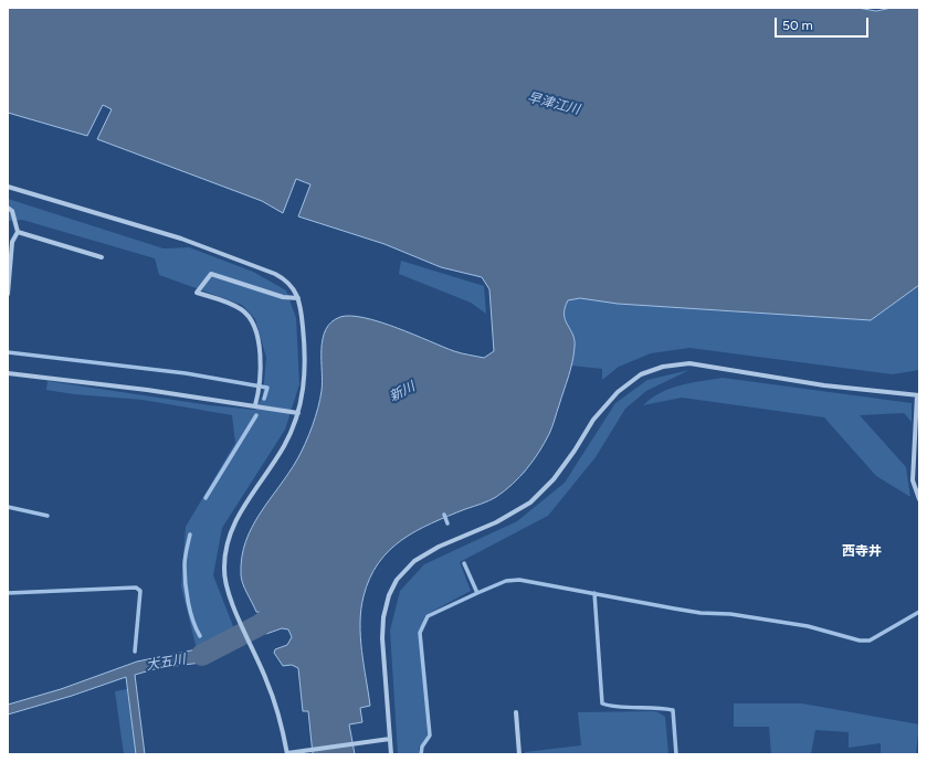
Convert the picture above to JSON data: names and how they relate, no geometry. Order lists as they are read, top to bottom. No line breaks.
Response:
{"districts":["西寺井"],"water":["早津江川","新川","大五川"],"scale_bar":"50 m"}
